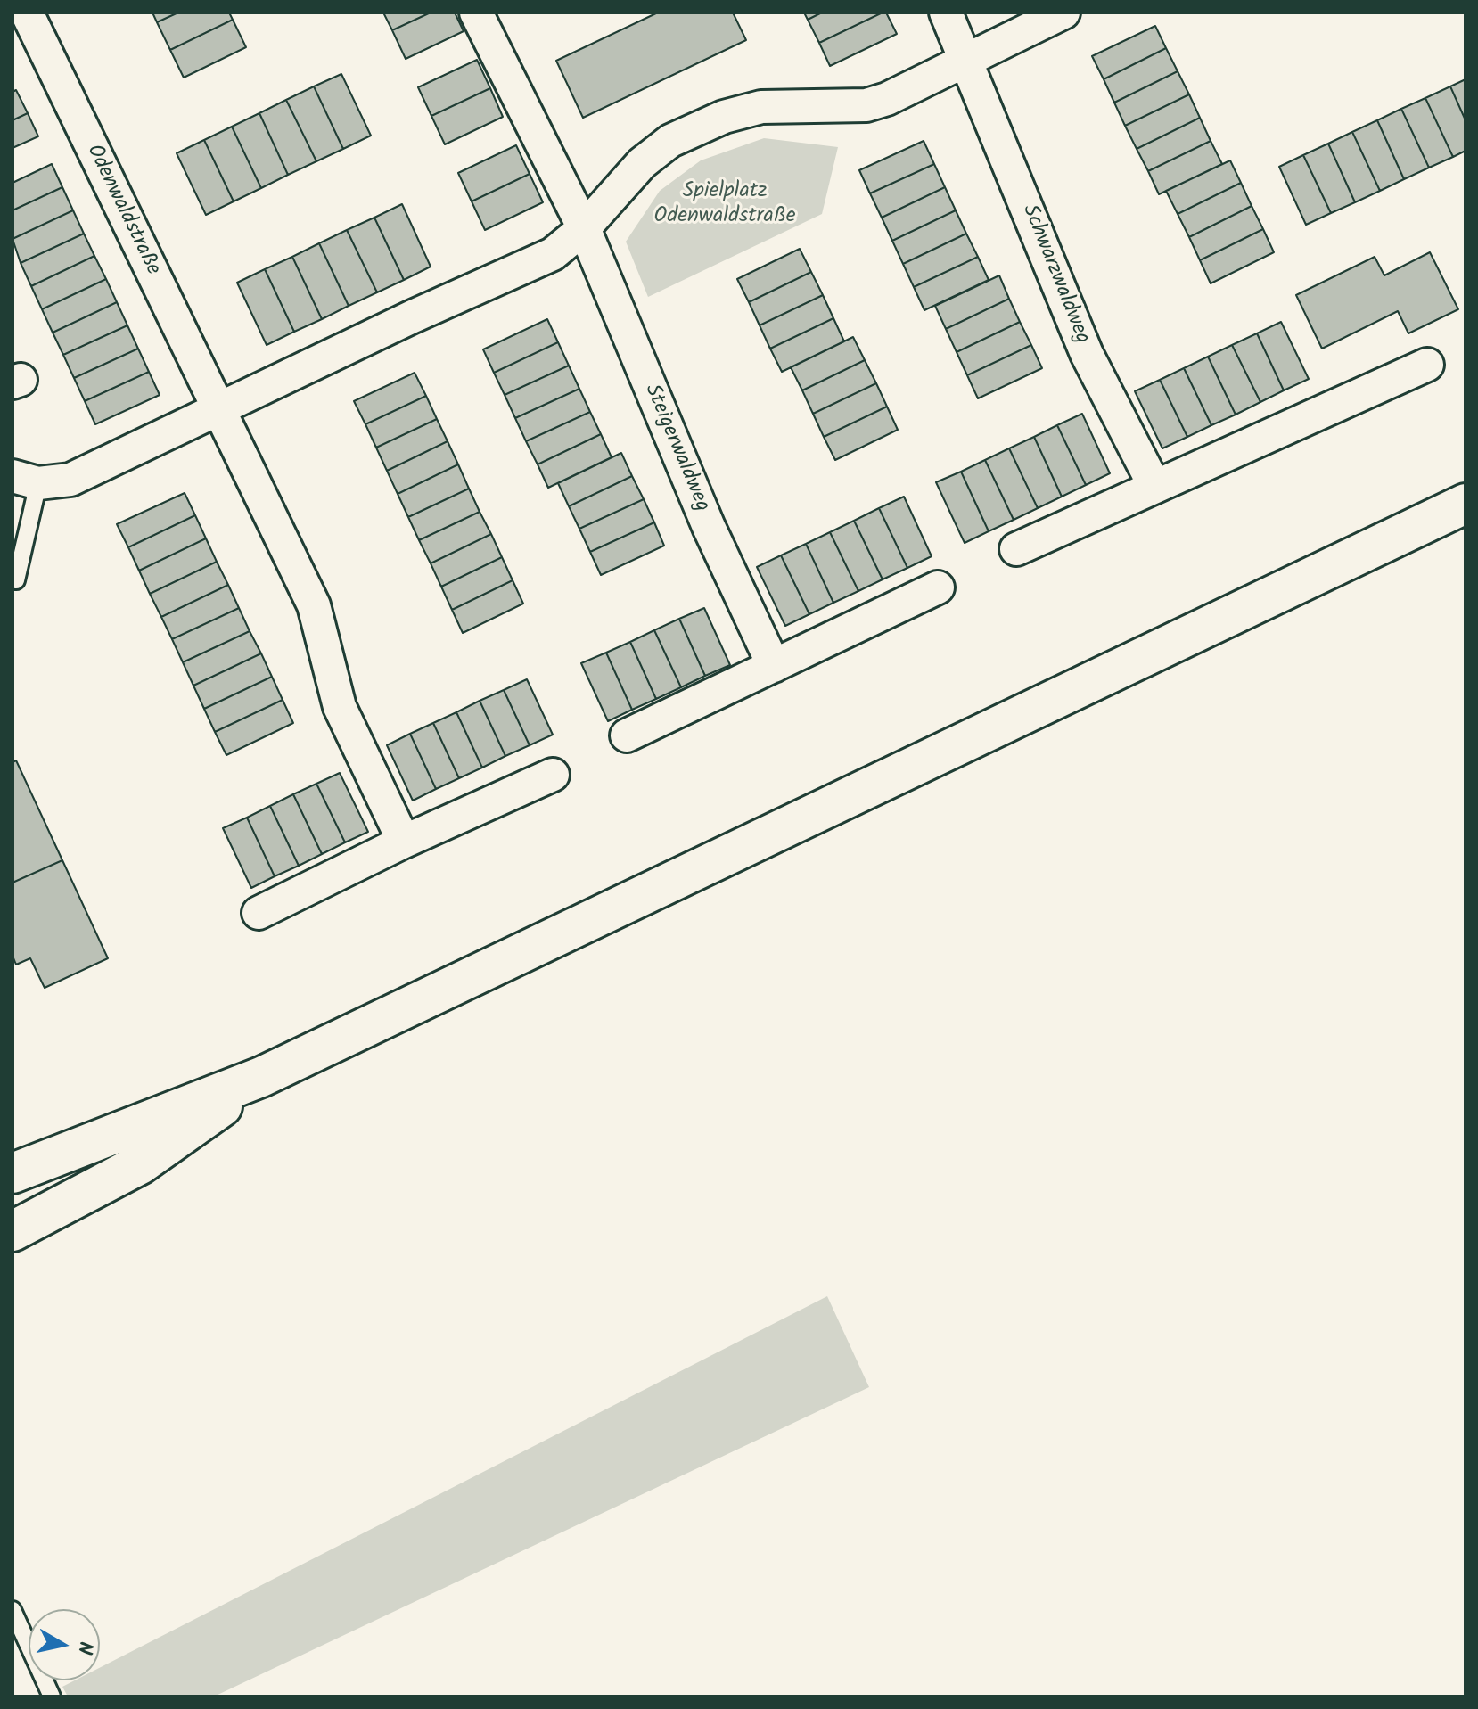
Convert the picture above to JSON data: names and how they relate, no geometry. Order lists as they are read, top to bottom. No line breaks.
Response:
{"streets":{"street":["Odenwaldstraße","Schwarzwaldweg","Steigerwaldweg"]},"parks":["Spielplatz Odenwaldstraße"],"north":"right"}
